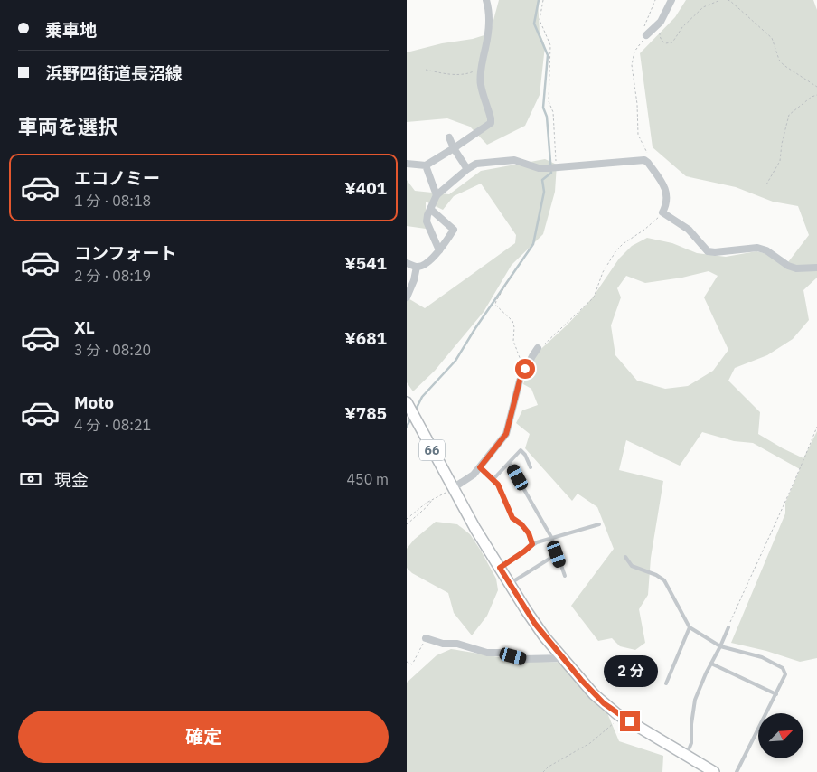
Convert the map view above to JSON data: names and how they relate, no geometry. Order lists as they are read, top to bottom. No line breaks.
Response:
{"streets":{"main road":["66"]},"north":"top right","page":{"banner":["乗車地","浜野四街道長沼線"],"heading":"車両を選択","list":[{"name":"エコノミー","note":"1 分 · 08:18","value":"¥401"},{"name":"コンフォート","note":"2 分 · 08:19","value":"¥541"},{"name":"XL","note":"3 分 · 08:20","value":"¥681"},{"name":"Moto","note":"4 分 · 08:21","value":"¥785"}],"pay":["現金","450 m"],"bubble":"2 分","buttons":"確定"}}
